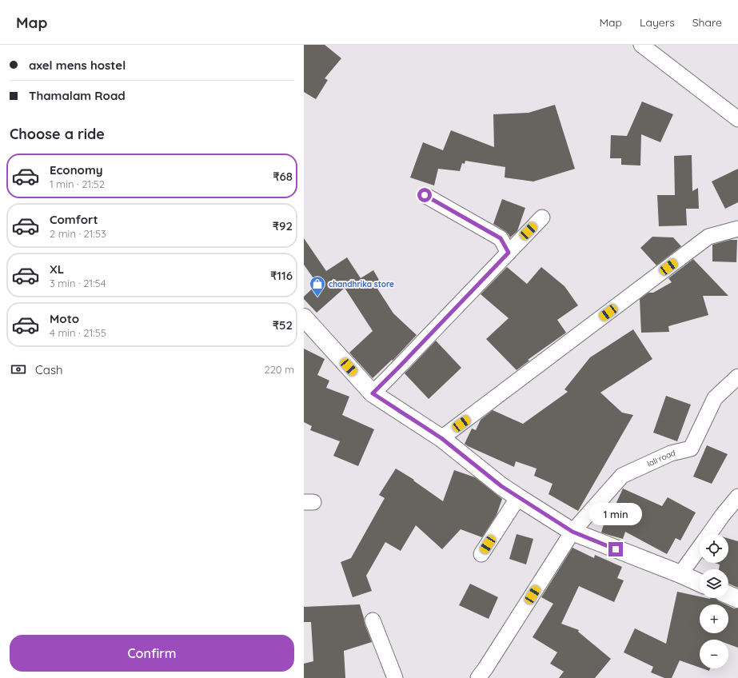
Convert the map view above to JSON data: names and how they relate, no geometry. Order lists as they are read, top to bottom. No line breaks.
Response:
{"streets":{"street":["lali road"]},"places":{"shop":["chandhrika store"]},"page":{"header":"Map","nav":["Map","Layers","Share"],"banner":["axel mens hostel","Thamalam Road"],"heading":"Choose a ride","list":[{"name":"Economy","note":"1 min · 21:52","value":"₹68"},{"name":"Comfort","note":"2 min · 21:53","value":"₹92"},{"name":"XL","note":"3 min · 21:54","value":"₹116"},{"name":"Moto","note":"4 min · 21:55","value":"₹52"}],"pay":["Cash","220 m"],"bubble":"1 min","map_buttons":["+","−"],"buttons":"Confirm"}}
